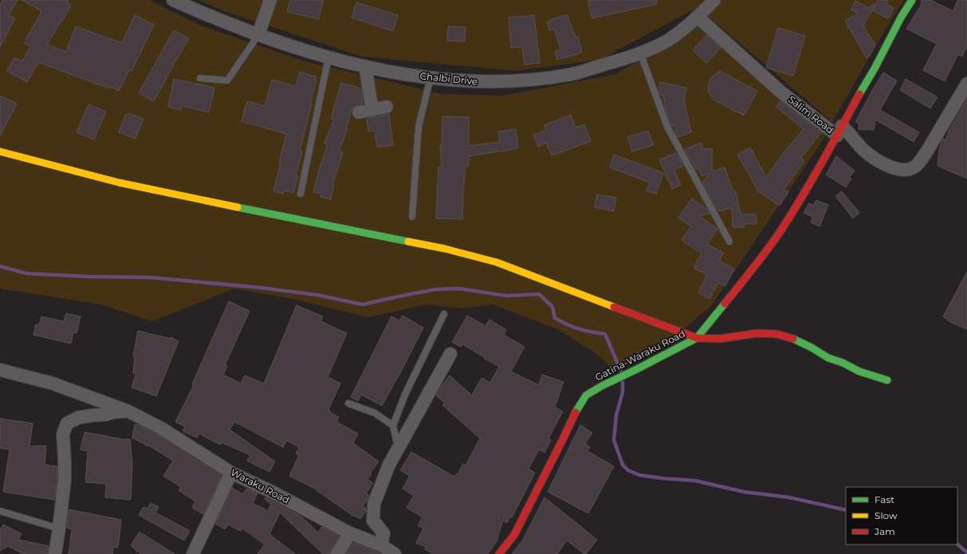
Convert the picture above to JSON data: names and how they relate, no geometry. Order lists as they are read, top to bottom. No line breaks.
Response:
{"streets":{"street":["Chalbi Drive","Salim Road","Gatina-Waraku Road","Waraku Road"]},"crossings":[["Chalbi Drive","Salim Road"],["Salim Road","Gatina-Waraku Road"]],"legend":["Fast","Slow","Jam"]}
